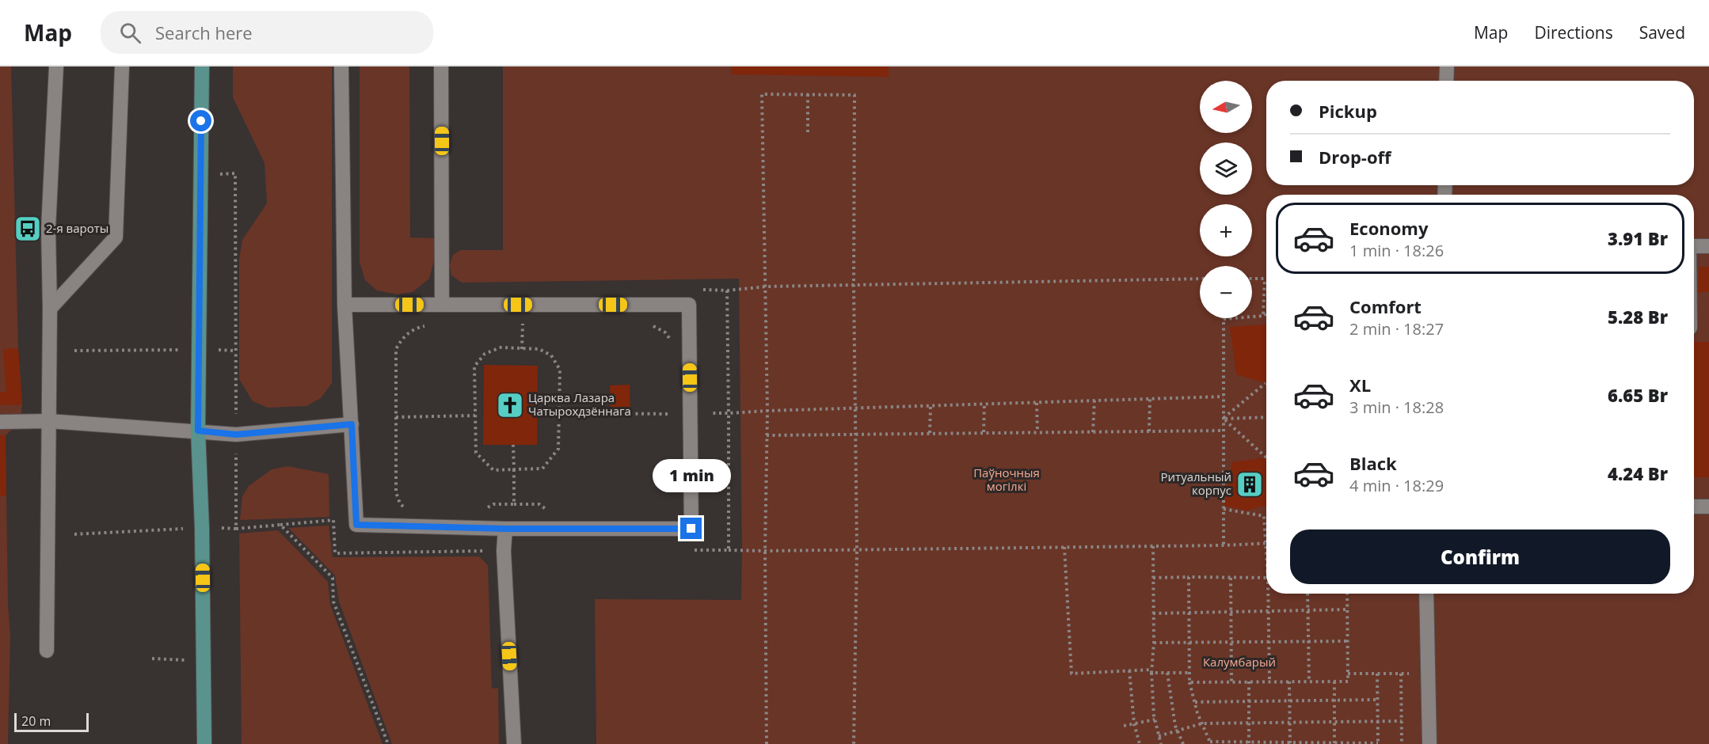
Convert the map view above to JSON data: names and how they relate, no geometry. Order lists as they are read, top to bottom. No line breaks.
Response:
{"parks":["Паўночныя могілкі","Калумбарый"],"places":{"bus stop":["2-я вароты"],"church":["Царква Лазара Чатырохдзённага"],"building":["Ритуальный корпус"]},"scale_bar":"20 m","north":"left","page":{"header":"Map","search":"Search here","nav":["Map","Directions","Saved"],"map_buttons":["+","−"],"banner":["Pickup","Drop-off"],"list":[{"name":"Economy","note":"1 min · 18:26","value":"3.91 Br"},{"name":"Comfort","note":"2 min · 18:27","value":"5.28 Br"},{"name":"XL","note":"3 min · 18:28","value":"6.65 Br"},{"name":"Black","note":"4 min · 18:29","value":"4.24 Br"}],"bubble":"1 min","buttons":"Confirm","scale":"20 m"}}
